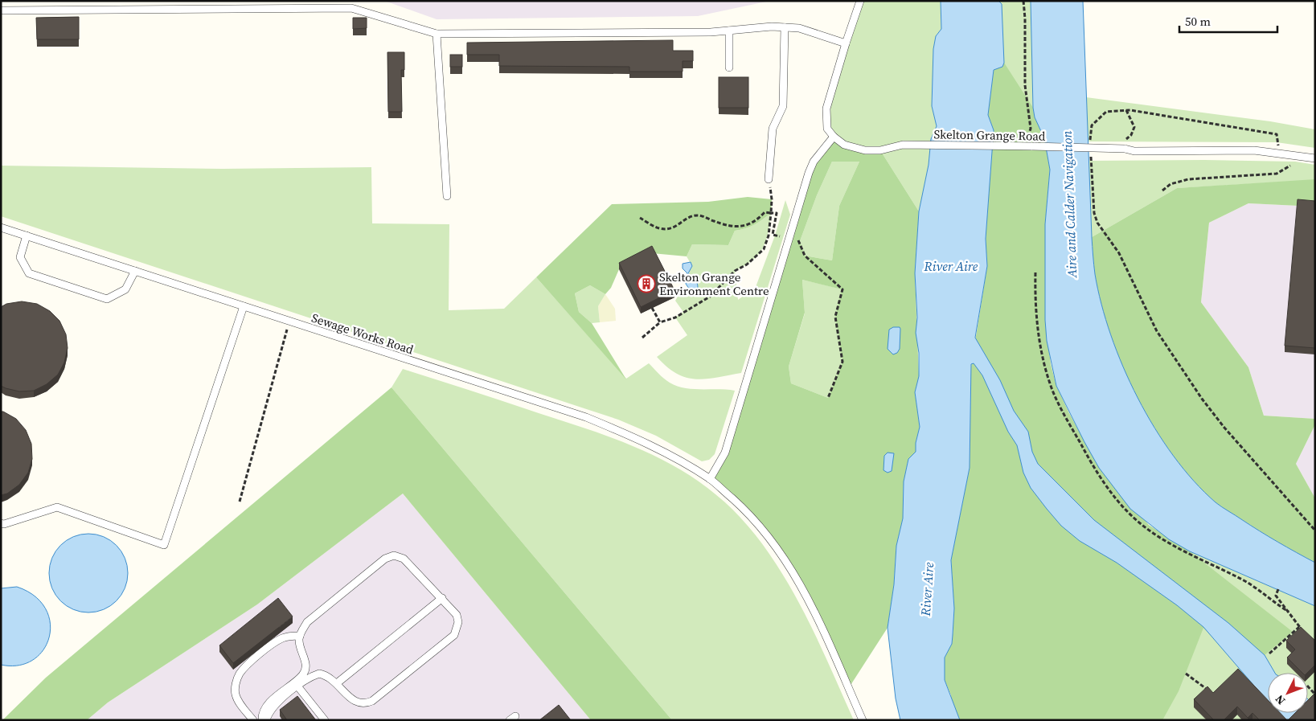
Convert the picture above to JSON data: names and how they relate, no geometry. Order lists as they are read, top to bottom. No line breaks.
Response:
{"streets":{"lane":["Skelton Grange Road","Sewage Works Road"]},"water":["Aire and Calder Navigation","River Aire"],"places":{"building":["Skelton Grange Environment Centre"]},"scale_bar":"50 m","north":"bottom left"}
